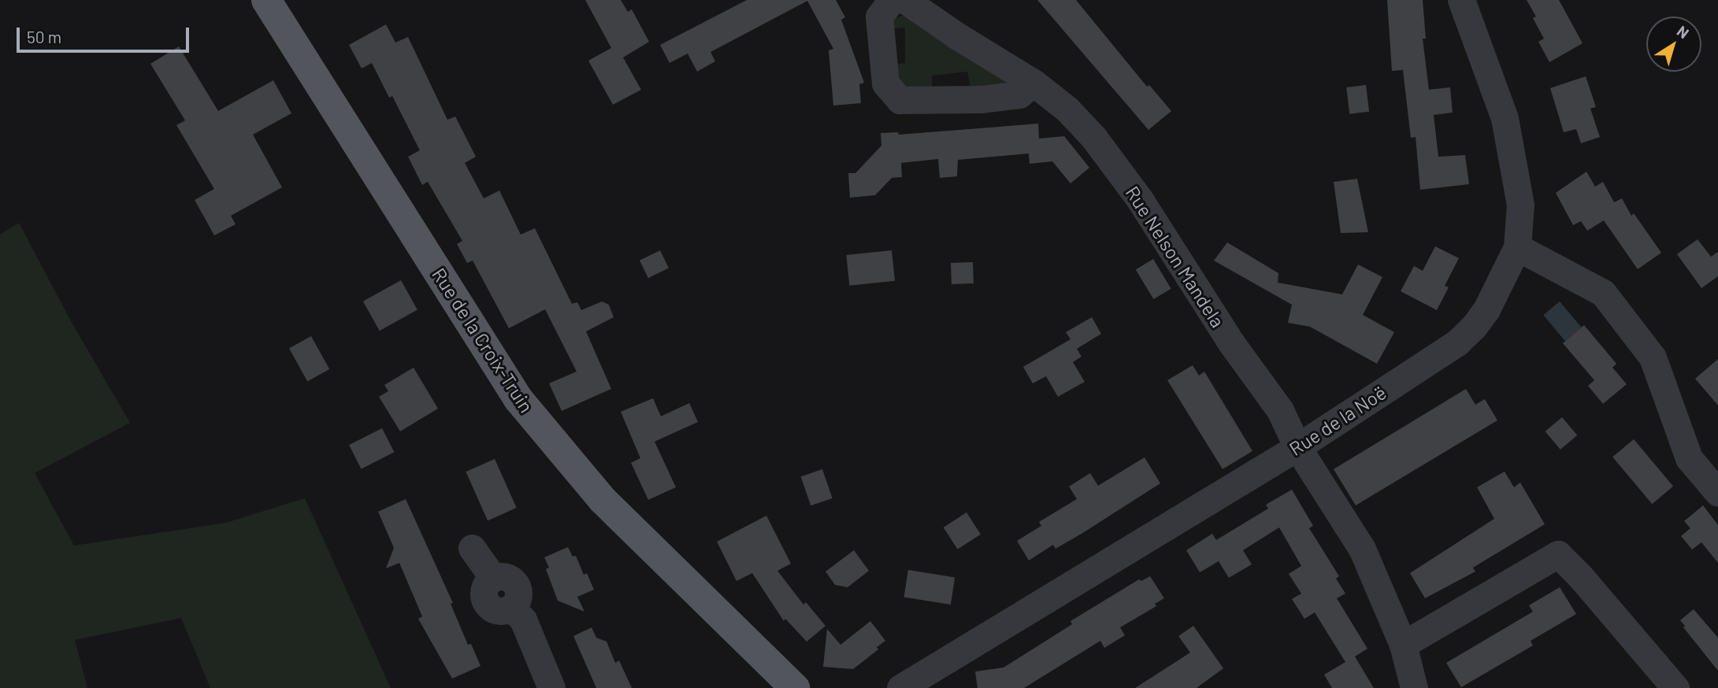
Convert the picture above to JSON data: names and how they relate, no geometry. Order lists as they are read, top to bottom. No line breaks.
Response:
{"streets":{"main road":["Rue de la Croix-Truin"],"street":["Rue Nelson Mandela","Rue de la Noë"]},"crossings":[["Rue Nelson Mandela","Rue de la Noë"]],"scale_bar":"50 m","north":"top right"}
